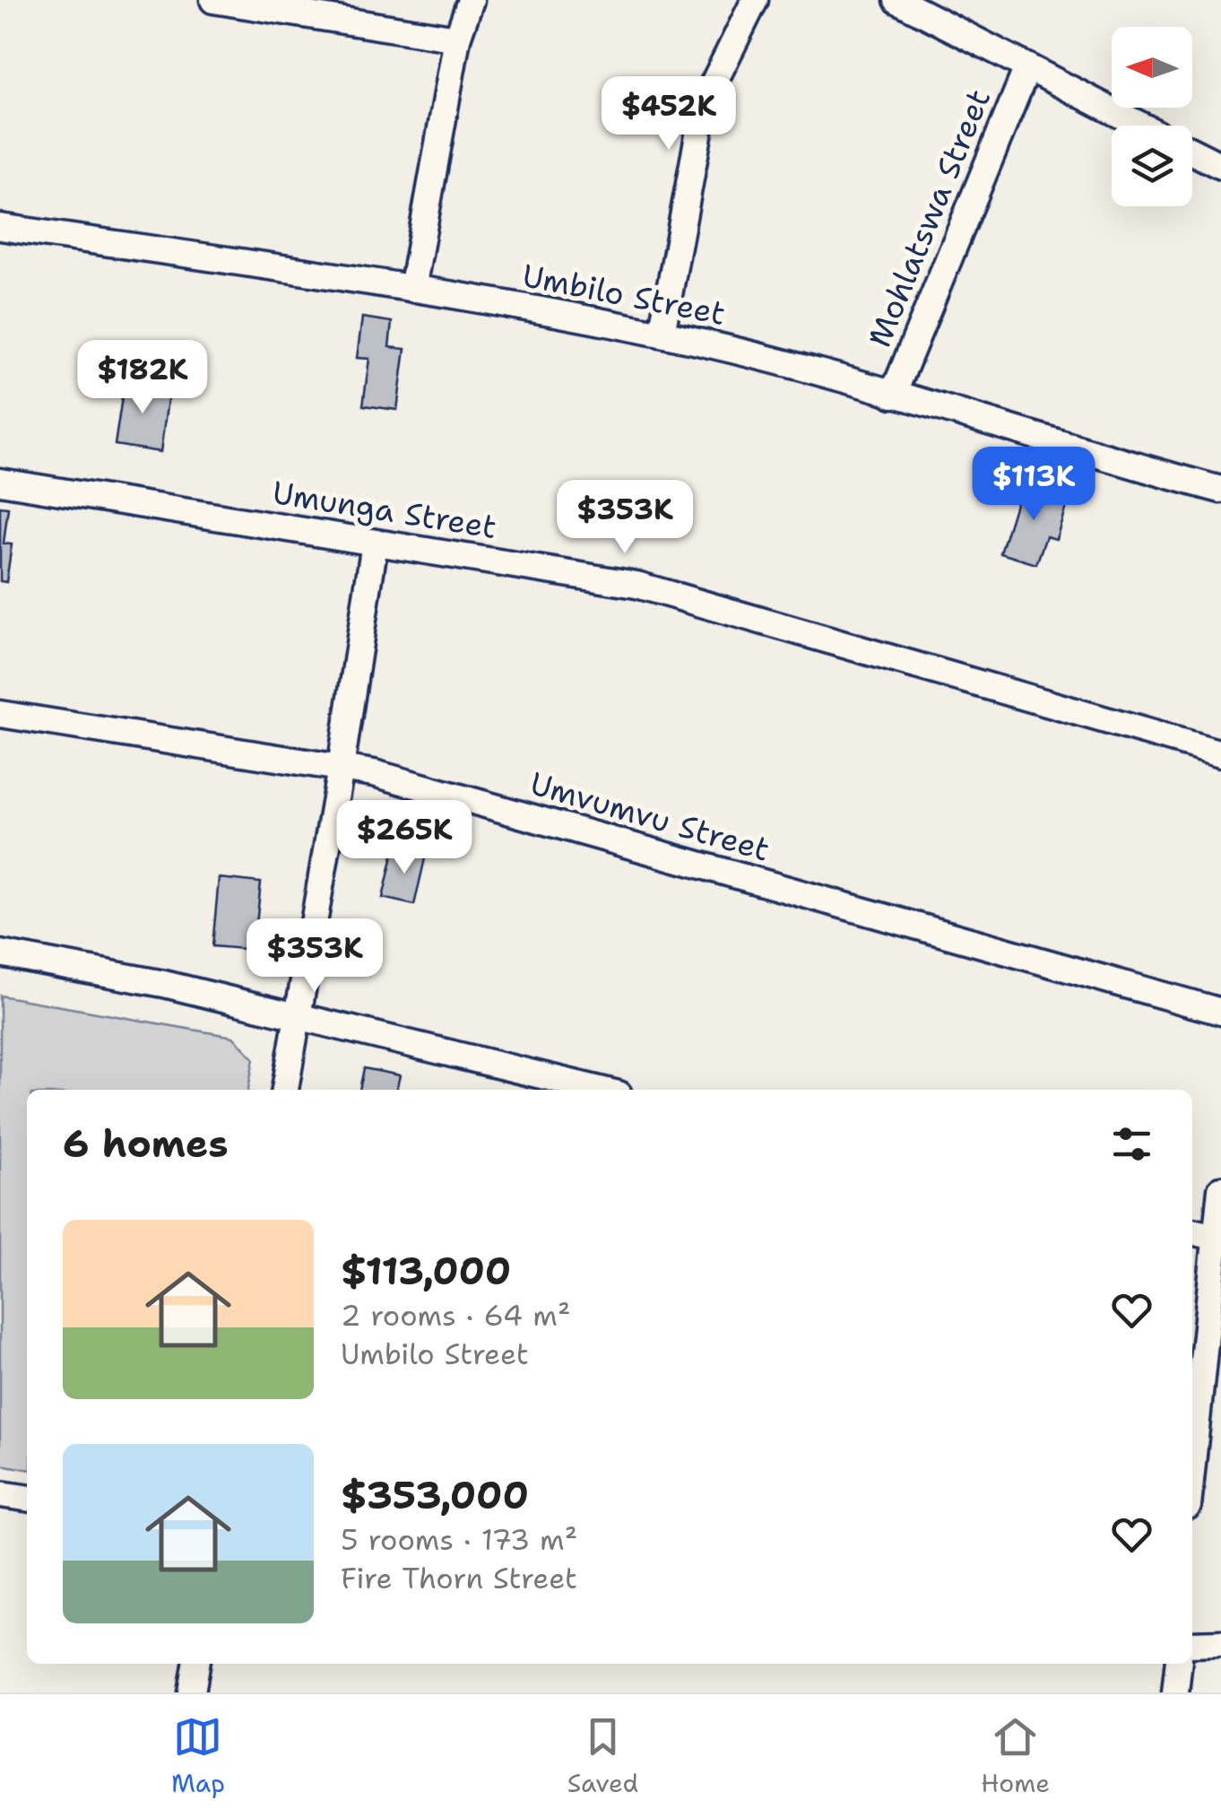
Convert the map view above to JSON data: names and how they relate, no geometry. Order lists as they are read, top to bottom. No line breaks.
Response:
{"streets":{"street":["Mohlatswa Street","Umbilo Street","Umunga Street","Umvumvu Street"]},"crossings":[["Mohlatswa Street","Umbilo Street"]],"north":"left","page":{"price":["$452K","$182K","$113K","$353K","$265K","$353K"],"heading":"6 homes","list":[{"name":"$113,000","note":"2 rooms · 64 m² · Umbilo Street"},{"name":"$353,000","note":"5 rooms · 173 m² · Fire Thorn Street"}],"tabs":["Map","Saved","Home"]}}
